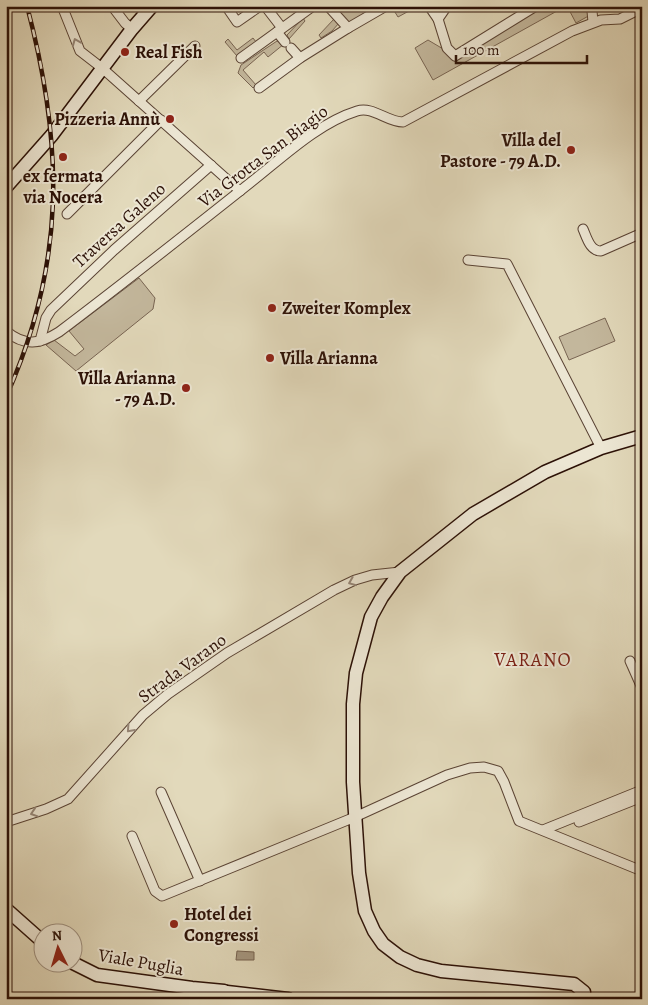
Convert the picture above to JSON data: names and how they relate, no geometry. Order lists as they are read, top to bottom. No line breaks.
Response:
{"streets":{"street":["Via Grotta San Biagio","Traversa Galeno","Strada Varano","Viale Puglia"]},"crossings":[["Via Grotta San Biagio","Traversa Galeno"]],"one_way":["Strada Varano"],"districts":["VARANO"],"places":["Real Fish","Pizzeria Annù","Villa del Pastore - 79 A.D.","ex fermata via Nocera","Zweiter Komplex","Villa Arianna","Villa Arianna - 79 A.D.","Hotel dei Congressi"],"scale_bar":"100 m","north":"top"}
